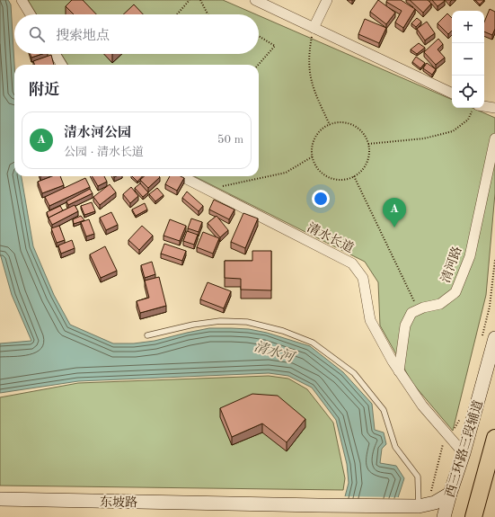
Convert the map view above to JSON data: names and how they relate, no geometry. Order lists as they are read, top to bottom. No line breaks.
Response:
{"streets":{"main road":["西三环路三段辅道","东坡路"],"street":["清水长道","清河路"]},"crossings":[["清水长道","清河路"],["清水长道","西三环路三段辅道"],["西三环路三段辅道","东坡路"]],"water":["清水河"],"page":{"map_buttons":["+","−"],"search":"搜索地点","heading":"附近","list":[{"mark":"A","name":"清水河公园","note":"公园 · 清水长道","value":"50 m"}],"pins":"A"}}
